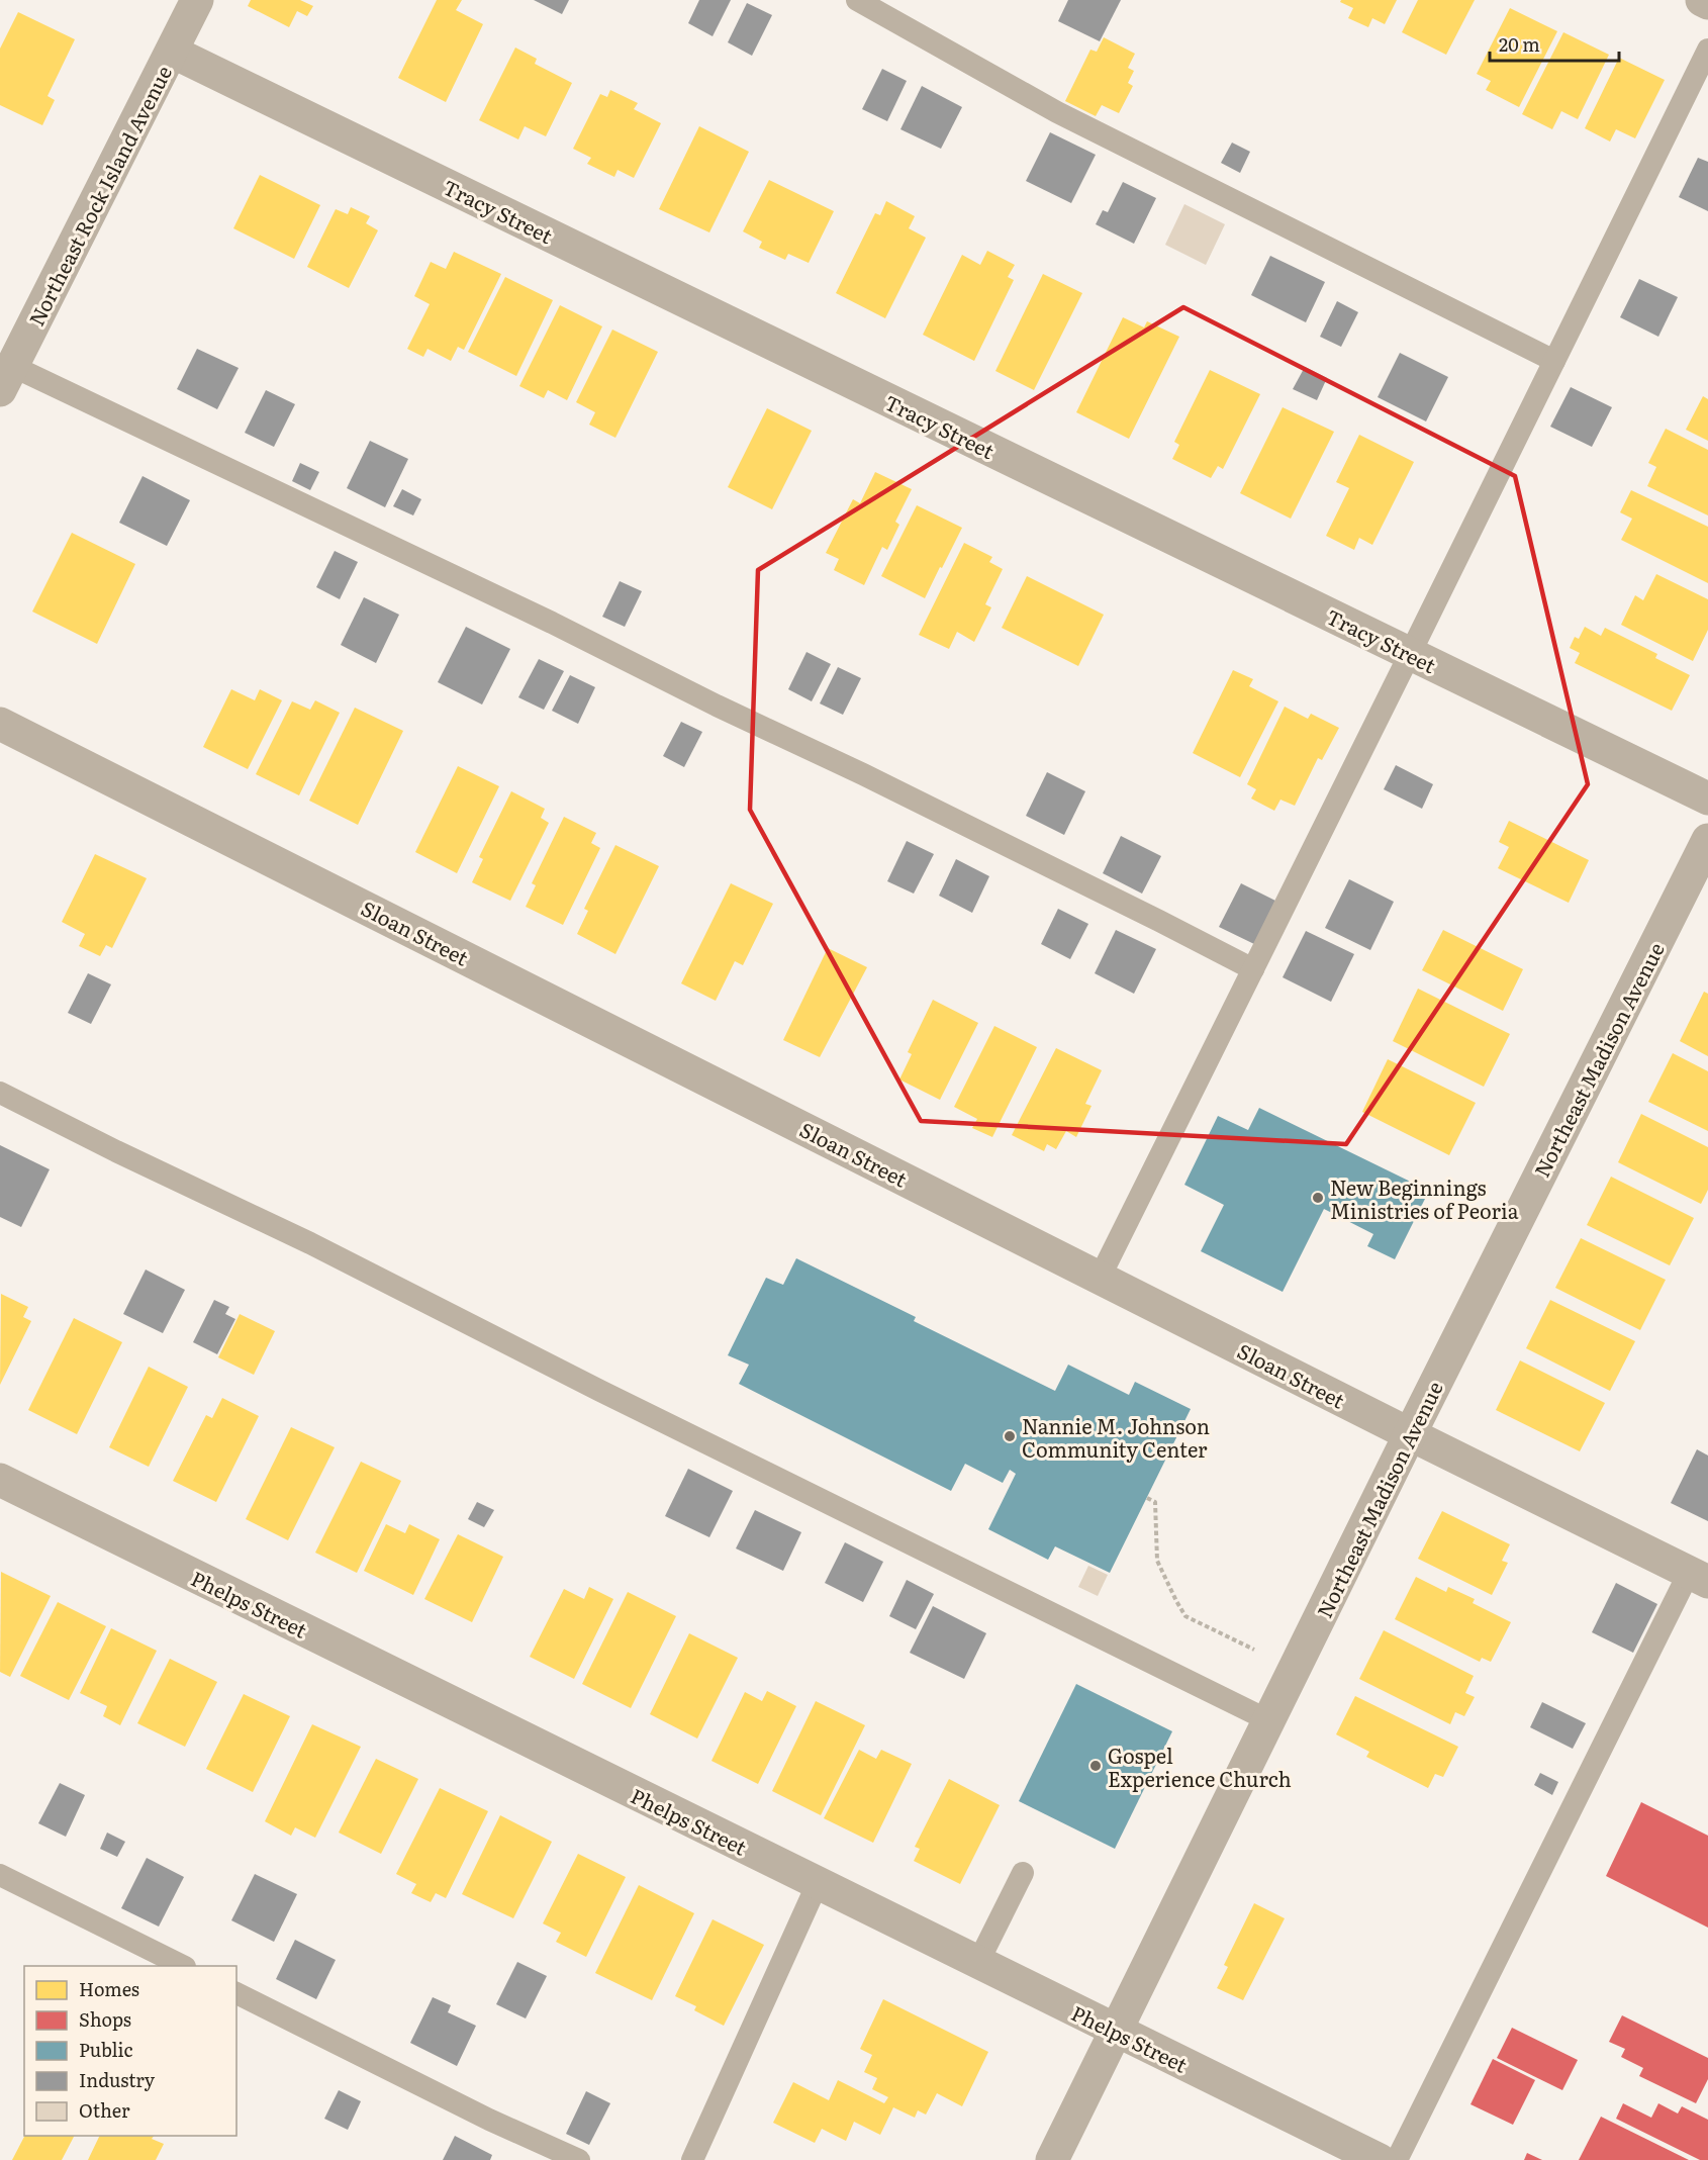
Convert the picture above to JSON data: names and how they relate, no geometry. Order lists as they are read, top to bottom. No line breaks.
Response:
{"streets":{"street":["Northeast Rock Island Avenue","Tracy Street","Sloan Street","Northeast Madison Avenue","Phelps Street"]},"crossings":[["Northeast Rock Island Avenue","Tracy Street"],["Sloan Street","Northeast Madison Avenue"],["Northeast Madison Avenue","Phelps Street"]],"places":["New Beginnings Ministries of Peoria","Nannie M. Johnson Community Center","Gospel Experience Church"],"legend":["Homes","Shops","Public","Industry","Other"],"scale_bar":"20 m"}
